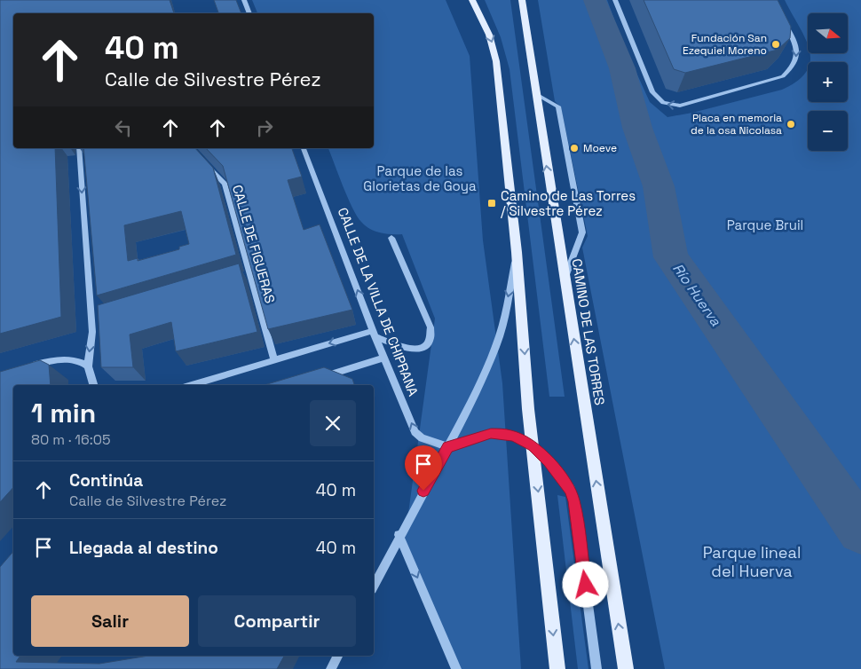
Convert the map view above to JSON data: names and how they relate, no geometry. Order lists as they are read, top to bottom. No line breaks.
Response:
{"streets":{"main road":["CAMINO DE LAS TORRES"],"street":["CALLE DE FIGUERAS","CALLE DE LA VILLA DE CHIPRANA"]},"one_way":["CALLE DE LA VILLA DE CHIPRANA"],"water":["Río Huerva"],"parks":["Parque de las Glorietas de Goya","Parque Bruil","Parque lineal del Huerva"],"places":{"other":["Fundación San Ezequiel Moreno","Placa en memoria de la osa Nicolasa","Moeve"],"transit":["Camino de Las Torres / Silvestre Pérez"]},"north":"right","page":{"map_buttons":["+","−"],"turn":["40 m","Calle de Silvestre Pérez"],"heading":["1 min","80 m · 16:05"],"list":[{"name":"Continúa","note":"Calle de Silvestre Pérez","value":"40 m"},{"name":"Llegada al destino","value":"40 m"}],"buttons":["Salir","Compartir"]}}
